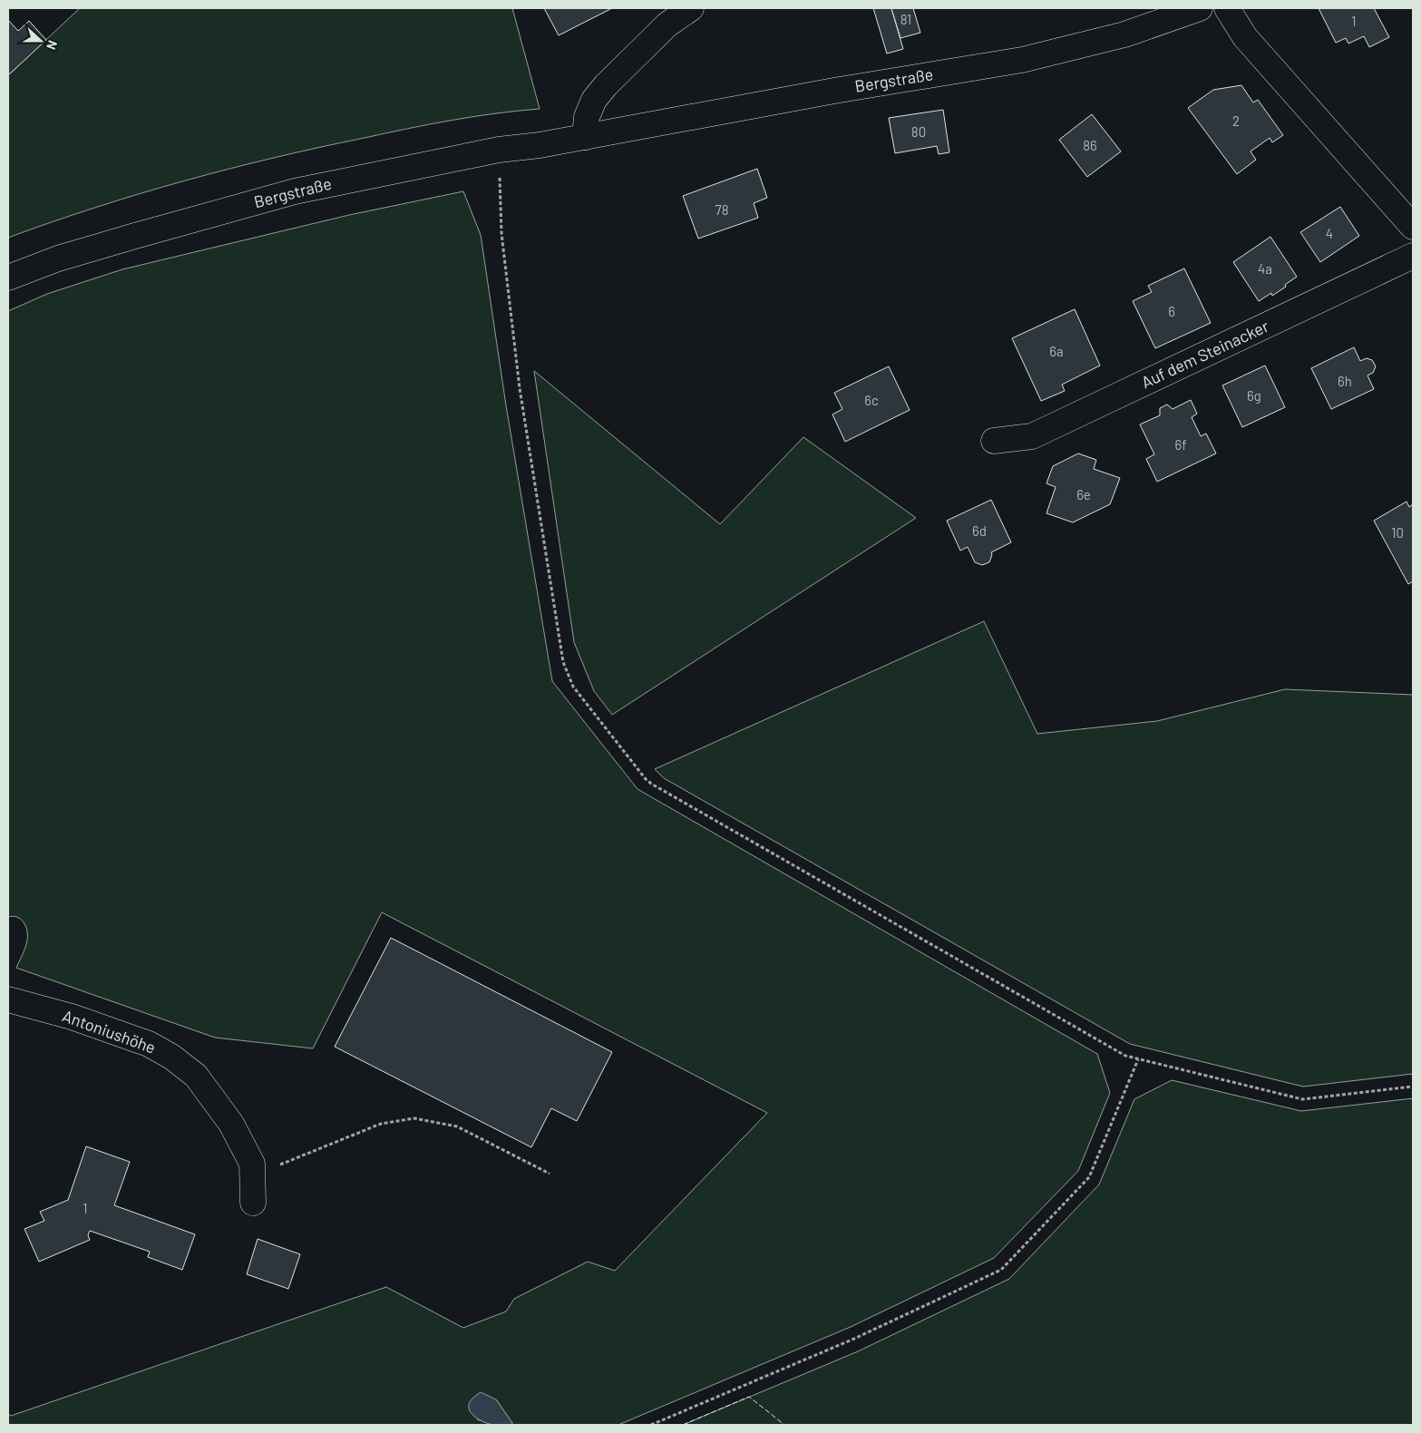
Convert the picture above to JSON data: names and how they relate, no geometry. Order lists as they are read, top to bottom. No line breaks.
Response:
{"streets":{"main road":["Bergstraße","Auf dem Steinacker","Antoniushöhe"]},"house_numbers":["81","1","2","80","86","78","4","4a","6","6a","6h","6g","6c","6f","6e","6d","10","1"],"north":"right"}
